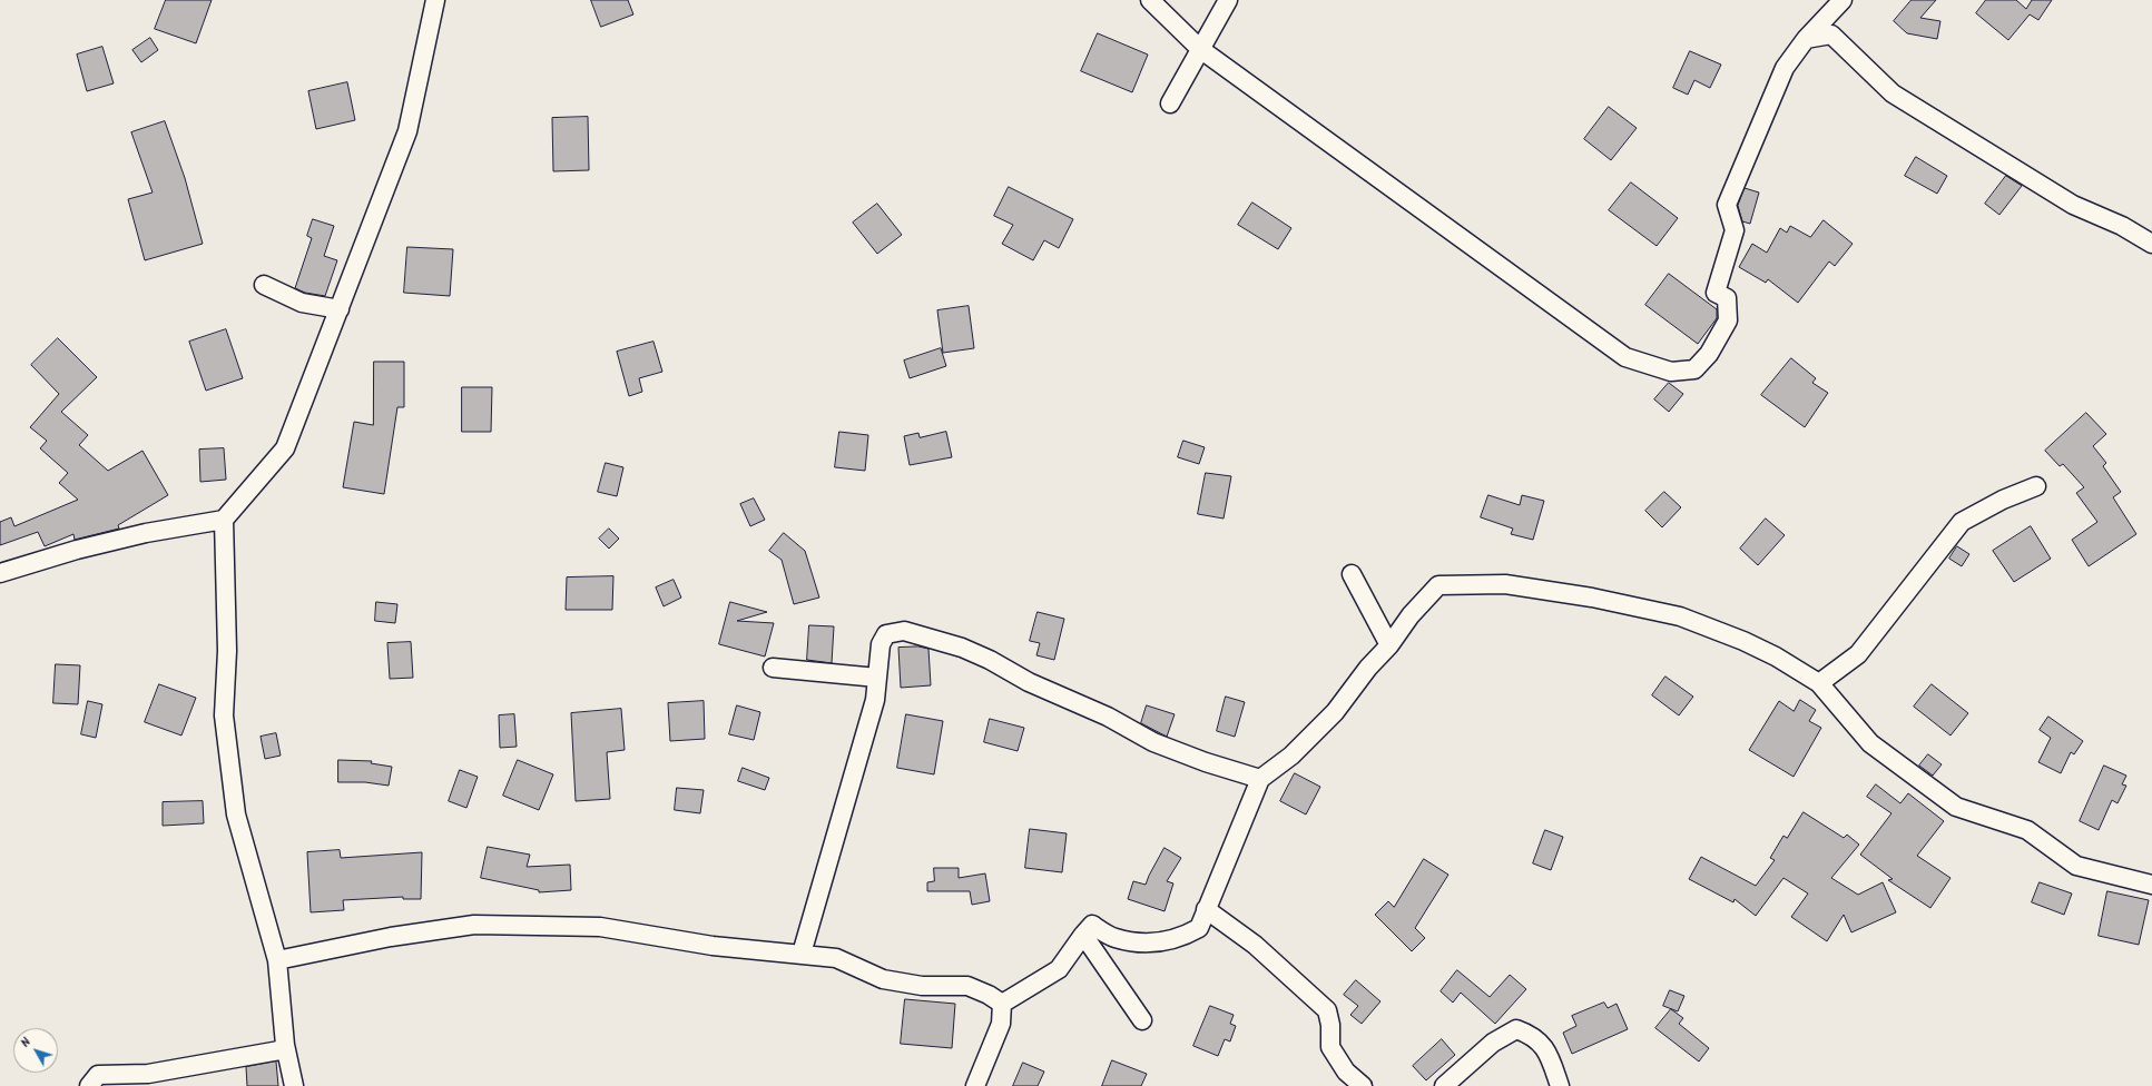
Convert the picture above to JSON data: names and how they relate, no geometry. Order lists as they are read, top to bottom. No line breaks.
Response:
{"north":"top left"}
